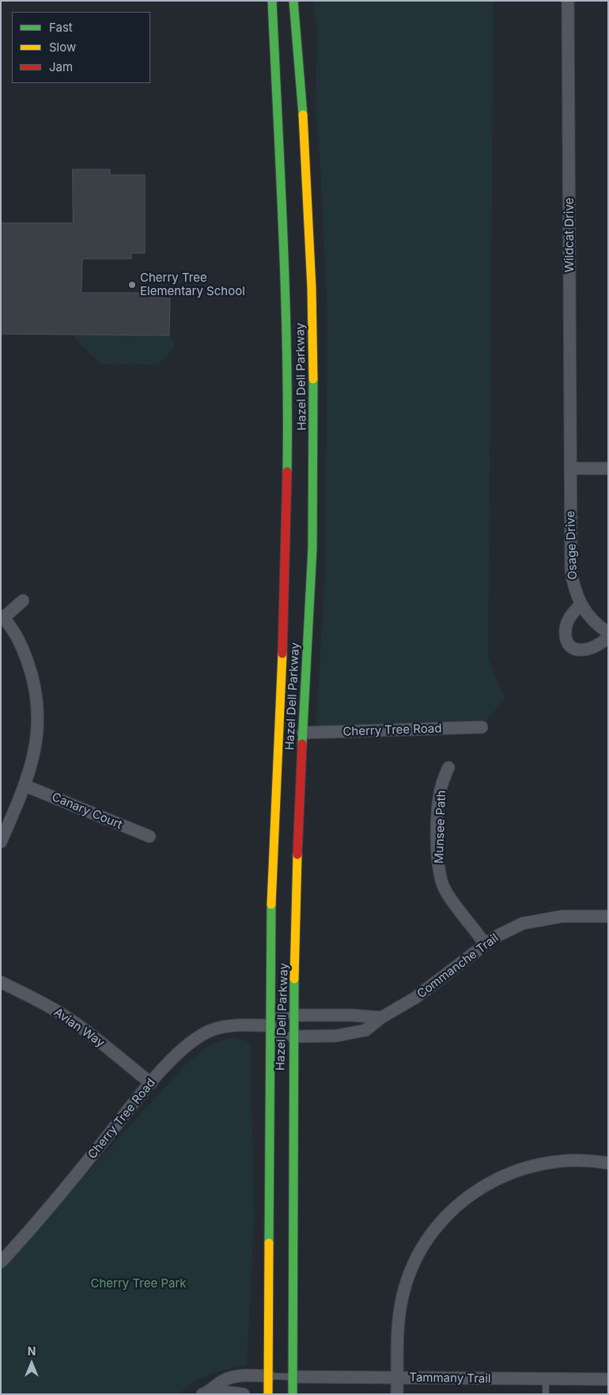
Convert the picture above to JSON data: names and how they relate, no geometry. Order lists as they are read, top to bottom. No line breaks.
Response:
{"streets":{"main road":["Hazel Dell Parkway"],"street":["Wildcat Drive","Osage Drive","Cherry Tree Road","Canary Court","Munsee Path","Commanche Trail","Avian Way","Tammany Trail"]},"crossings":[["Wildcat Drive","Osage Drive"],["Hazel Dell Parkway","Cherry Tree Road"],["Hazel Dell Parkway","Commanche Trail"],["Hazel Dell Parkway","Tammany Trail"],["Cherry Tree Road","Avian Way"],["Munsee Path","Commanche Trail"]],"parks":["Cherry Tree Park"],"places":["Cherry Tree Elementary School"],"legend":["Fast","Slow","Jam"],"north":"top"}
